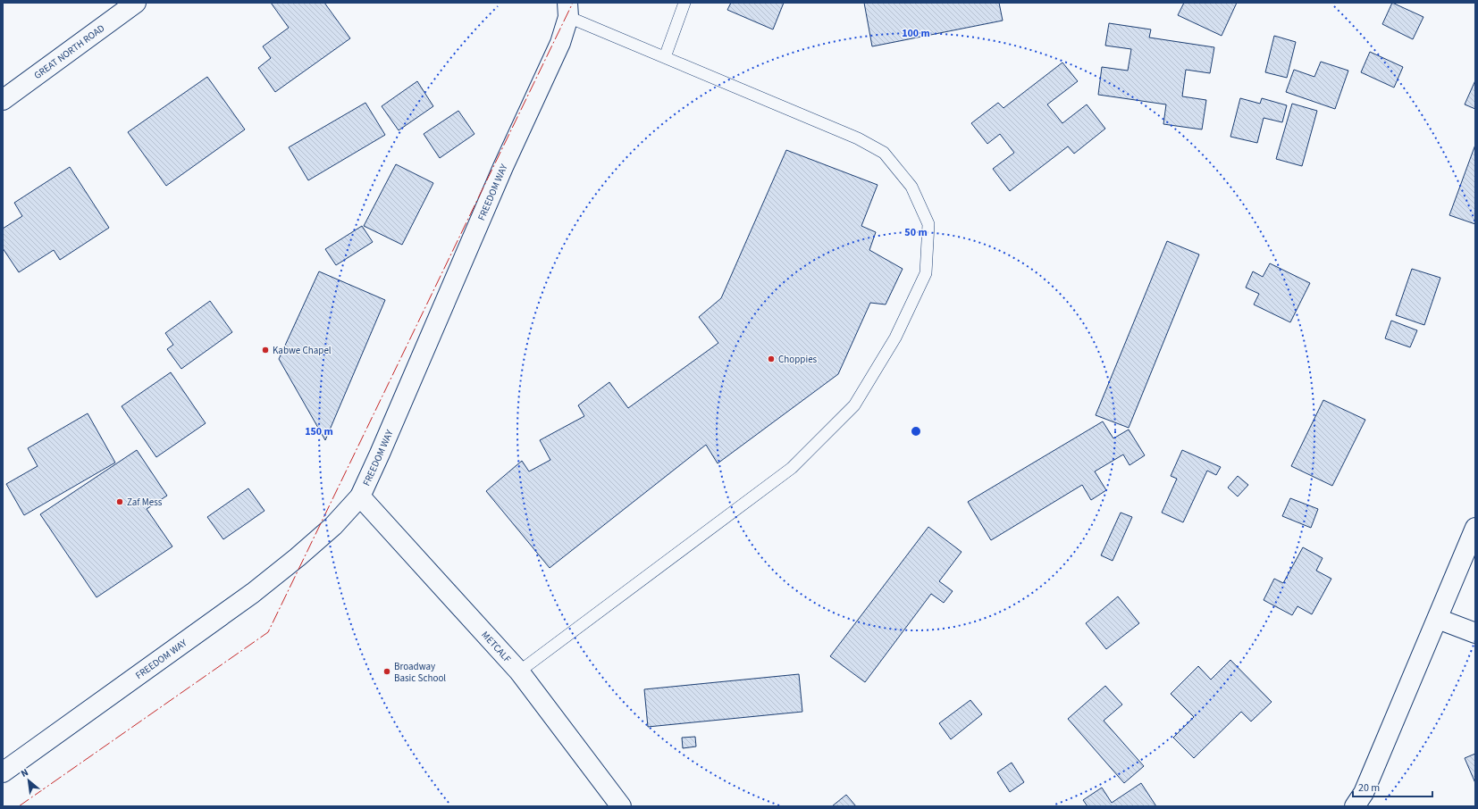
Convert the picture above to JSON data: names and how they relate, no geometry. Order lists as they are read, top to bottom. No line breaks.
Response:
{"streets":{"main road":["GREAT NORTH ROAD","FREEDOM WAY","METCALF"]},"crossings":[["FREEDOM WAY","METCALF"]],"places":["Kabwe Chapel","Choppies","Zaf Mess","Broadway Basic School"],"scale_bar":"20 m","north":"top left","rings":["100 m","50 m","150 m"]}
